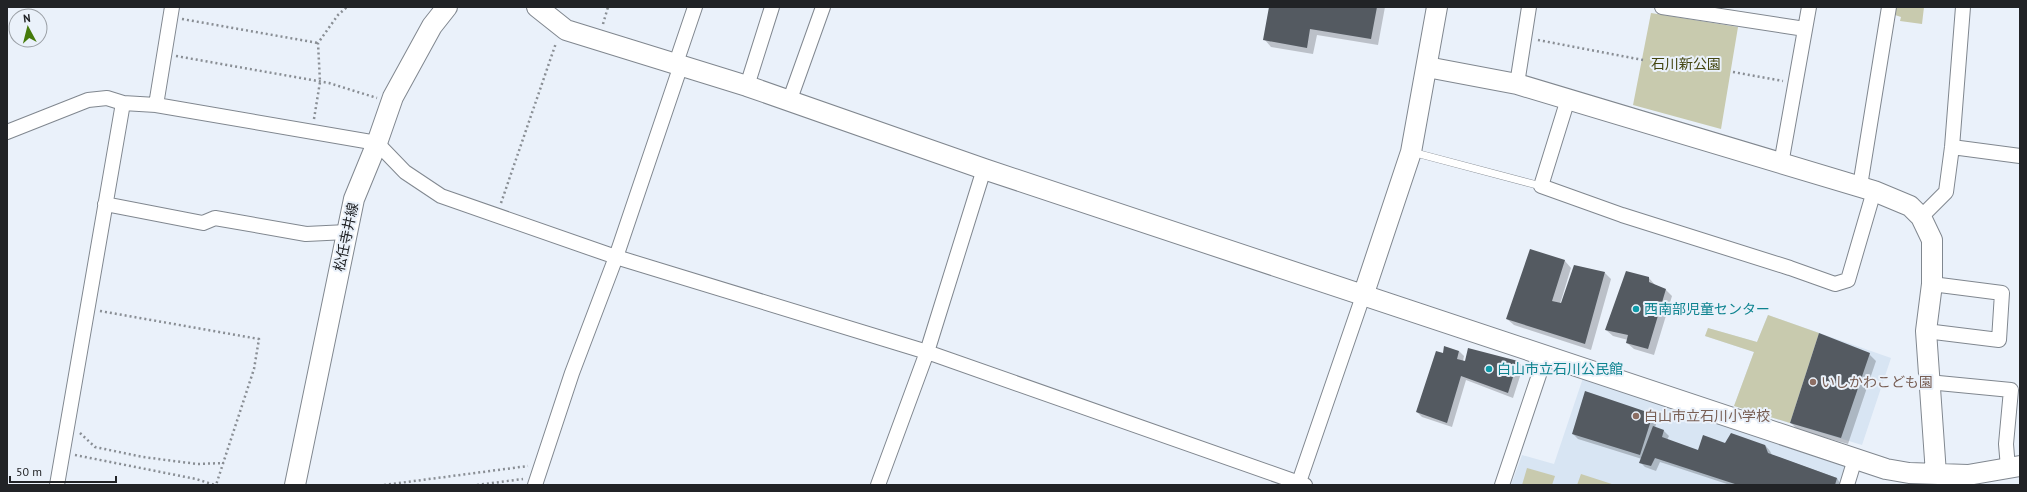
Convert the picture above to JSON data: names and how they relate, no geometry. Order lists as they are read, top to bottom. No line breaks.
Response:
{"streets":{"street":["松任寺井線"]},"parks":["石川新公園"],"places":["西南部児童センター","白山市立石川公民館","いしかわこども園","白山市立石川小学校"],"scale_bar":"50 m","north":"top"}
